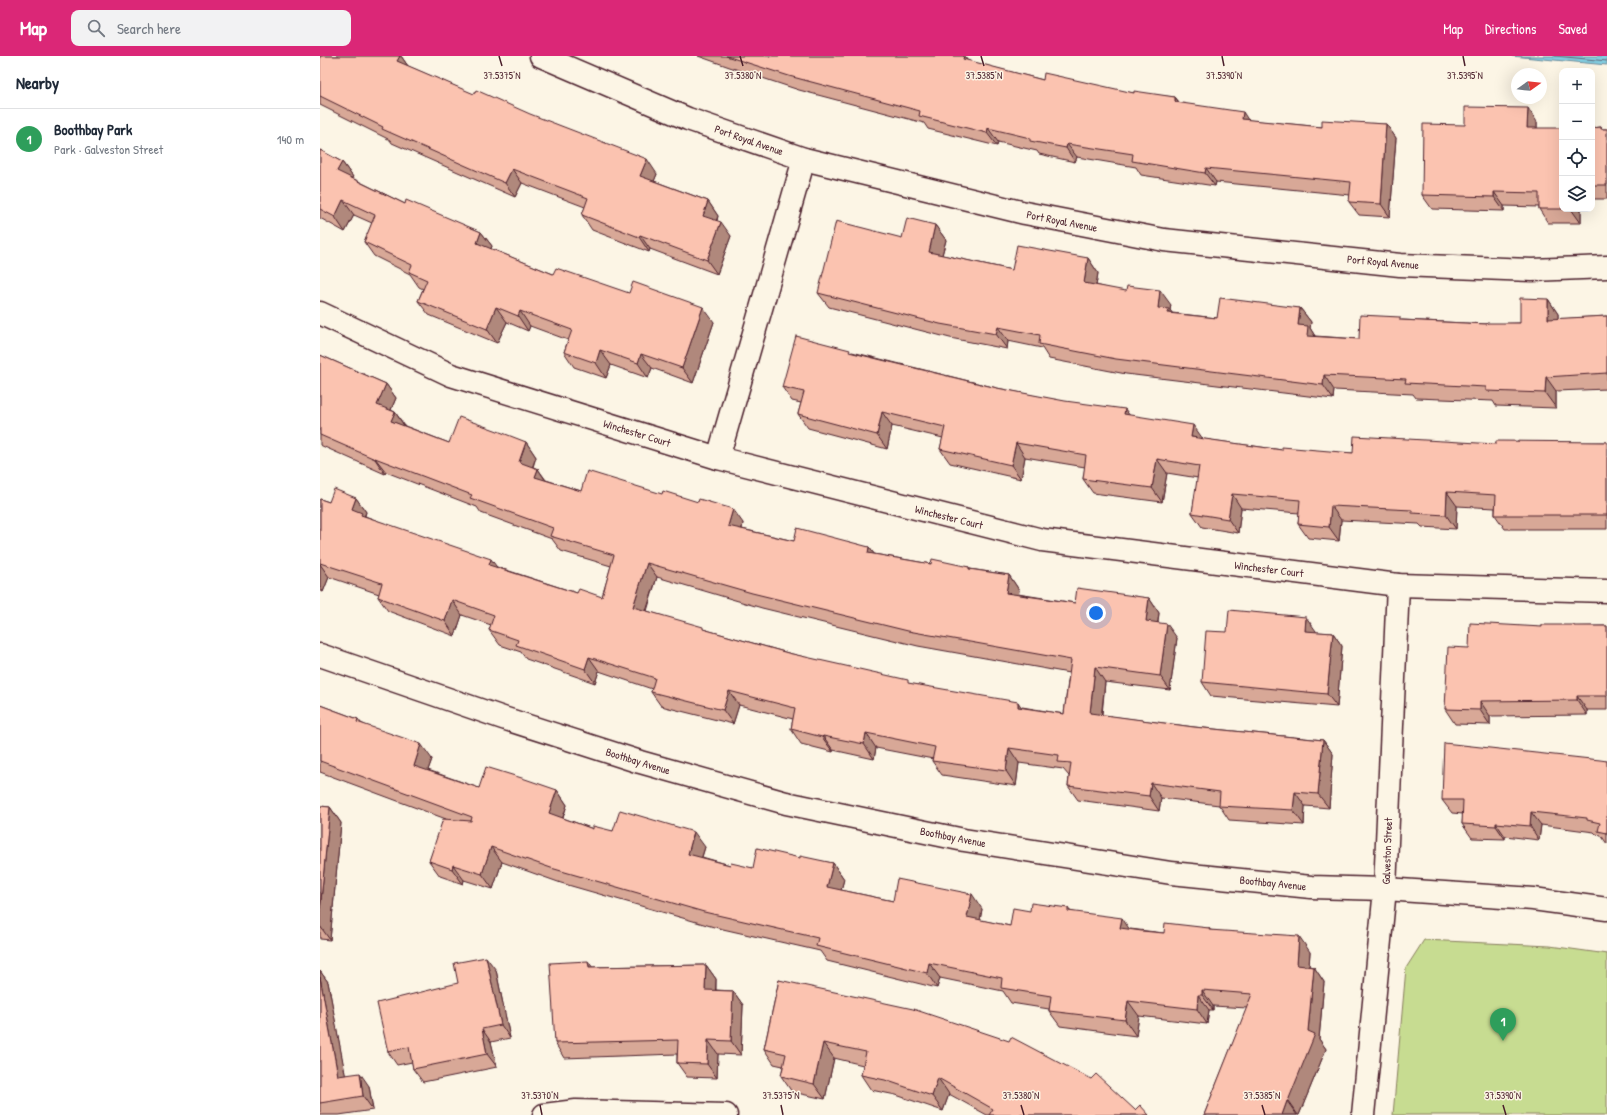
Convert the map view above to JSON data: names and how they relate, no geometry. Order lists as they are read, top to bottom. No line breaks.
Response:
{"streets":{"street":["Port Royal Avenue","Winchester Court","Boothbay Avenue","Galveston Street"]},"crossings":[["Winchester Court","Galveston Street"],["Boothbay Avenue","Galveston Street"]],"north":"right","page":{"header":"Map","search":"Search here","nav":["Map","Directions","Saved"],"heading":"Nearby","map_buttons":["+","−"],"list":[{"mark":"1","name":"Boothbay Park","note":"Park · Galveston Street","value":"140 m"}],"pins":"1"},"coordinates":["37.5375°N","37.5380°N","37.5385°N","37.5390°N","37.5395°N","37.5370°N"]}
